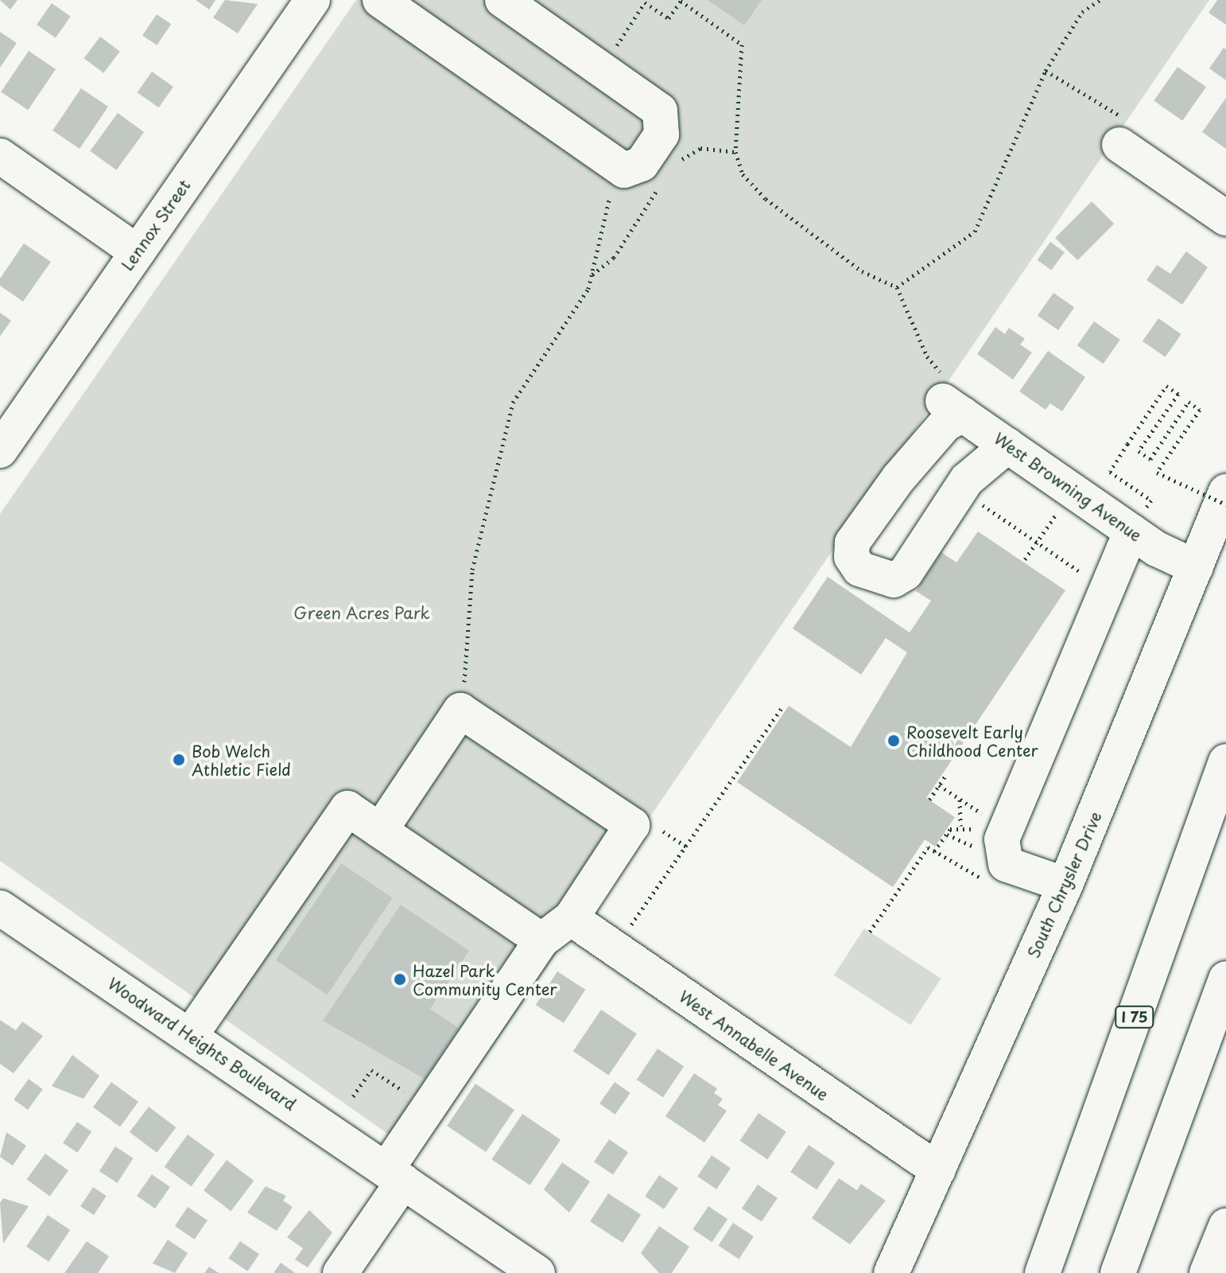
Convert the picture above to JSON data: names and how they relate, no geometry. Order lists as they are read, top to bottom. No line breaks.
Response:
{"streets":{"main road":["Lennox Street","West Browning Avenue","South Chrysler Drive","I 75","Woodward Heights Boulevard","West Annabelle Avenue"]},"crossings":[["West Browning Avenue","South Chrysler Drive"],["South Chrysler Drive","West Annabelle Avenue"]],"parks":["Green Acres Park"],"places":["Roosevelt Early Childhood Center","Bob Welch Athletic Field","Hazel Park Community Center"]}
